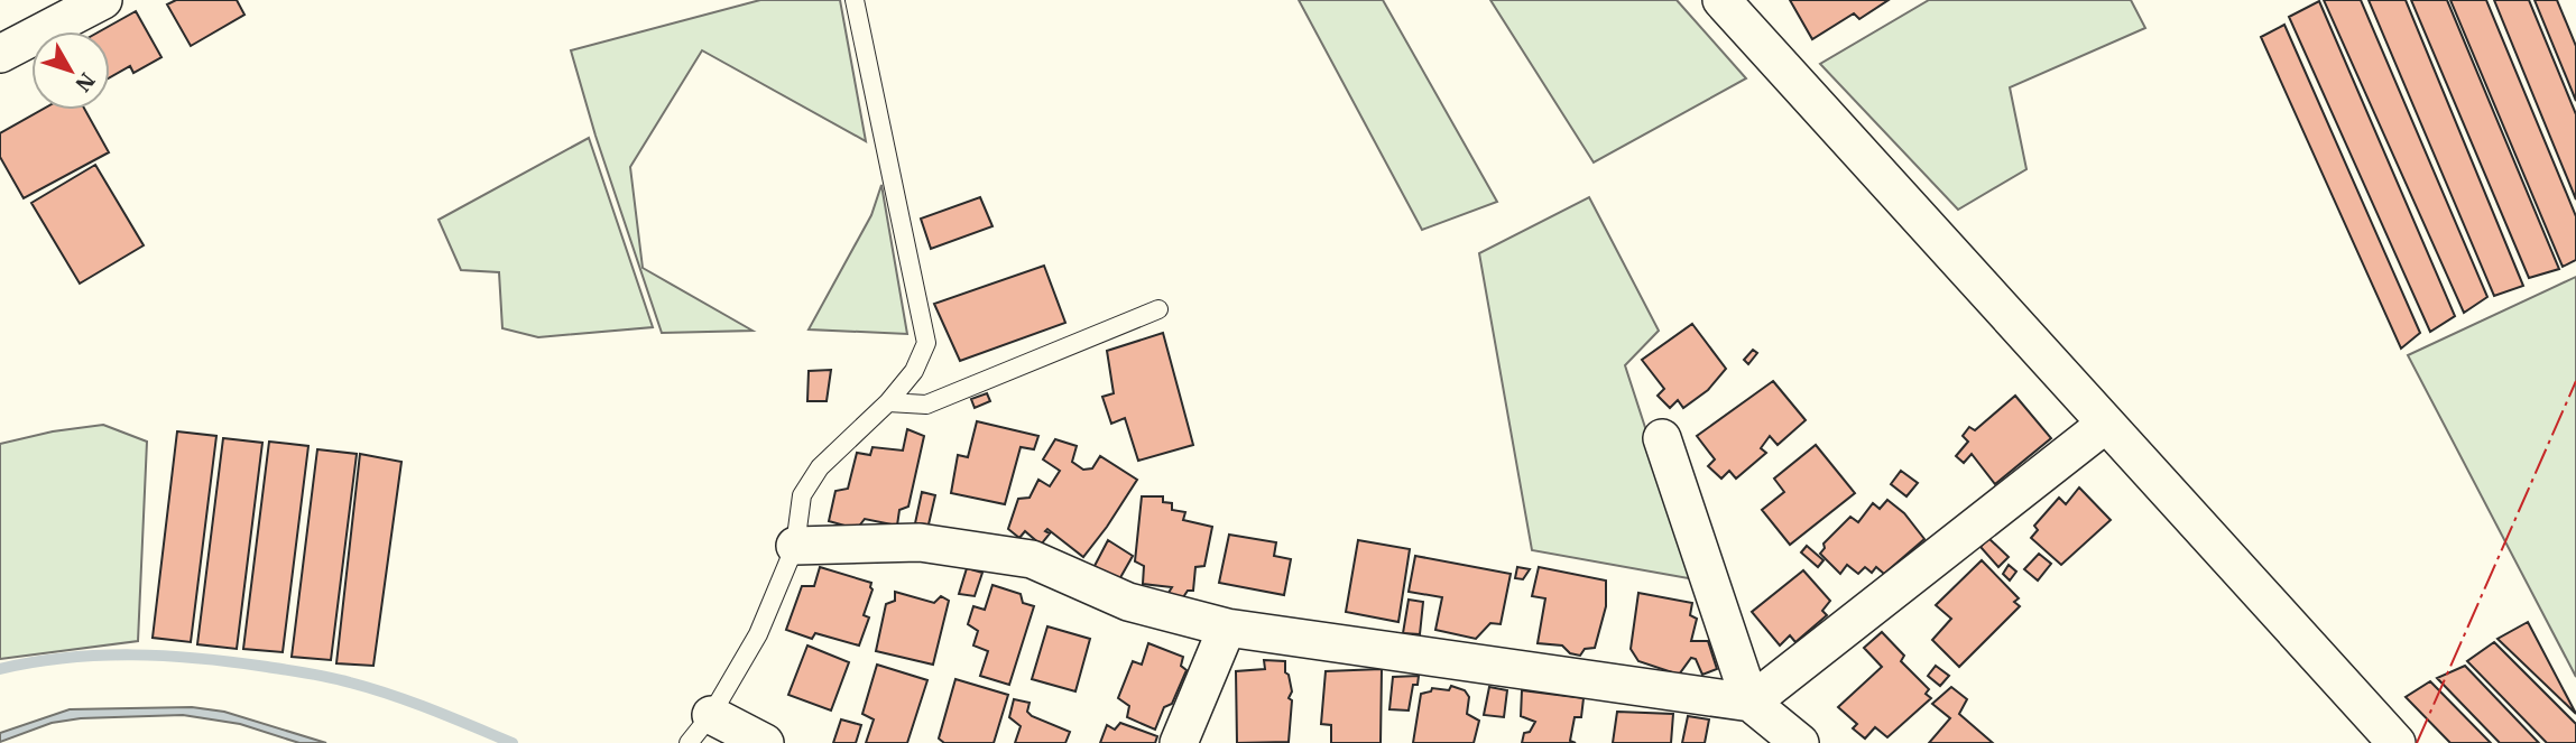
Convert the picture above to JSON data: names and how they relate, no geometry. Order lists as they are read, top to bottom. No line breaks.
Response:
{"north":"bottom right"}
